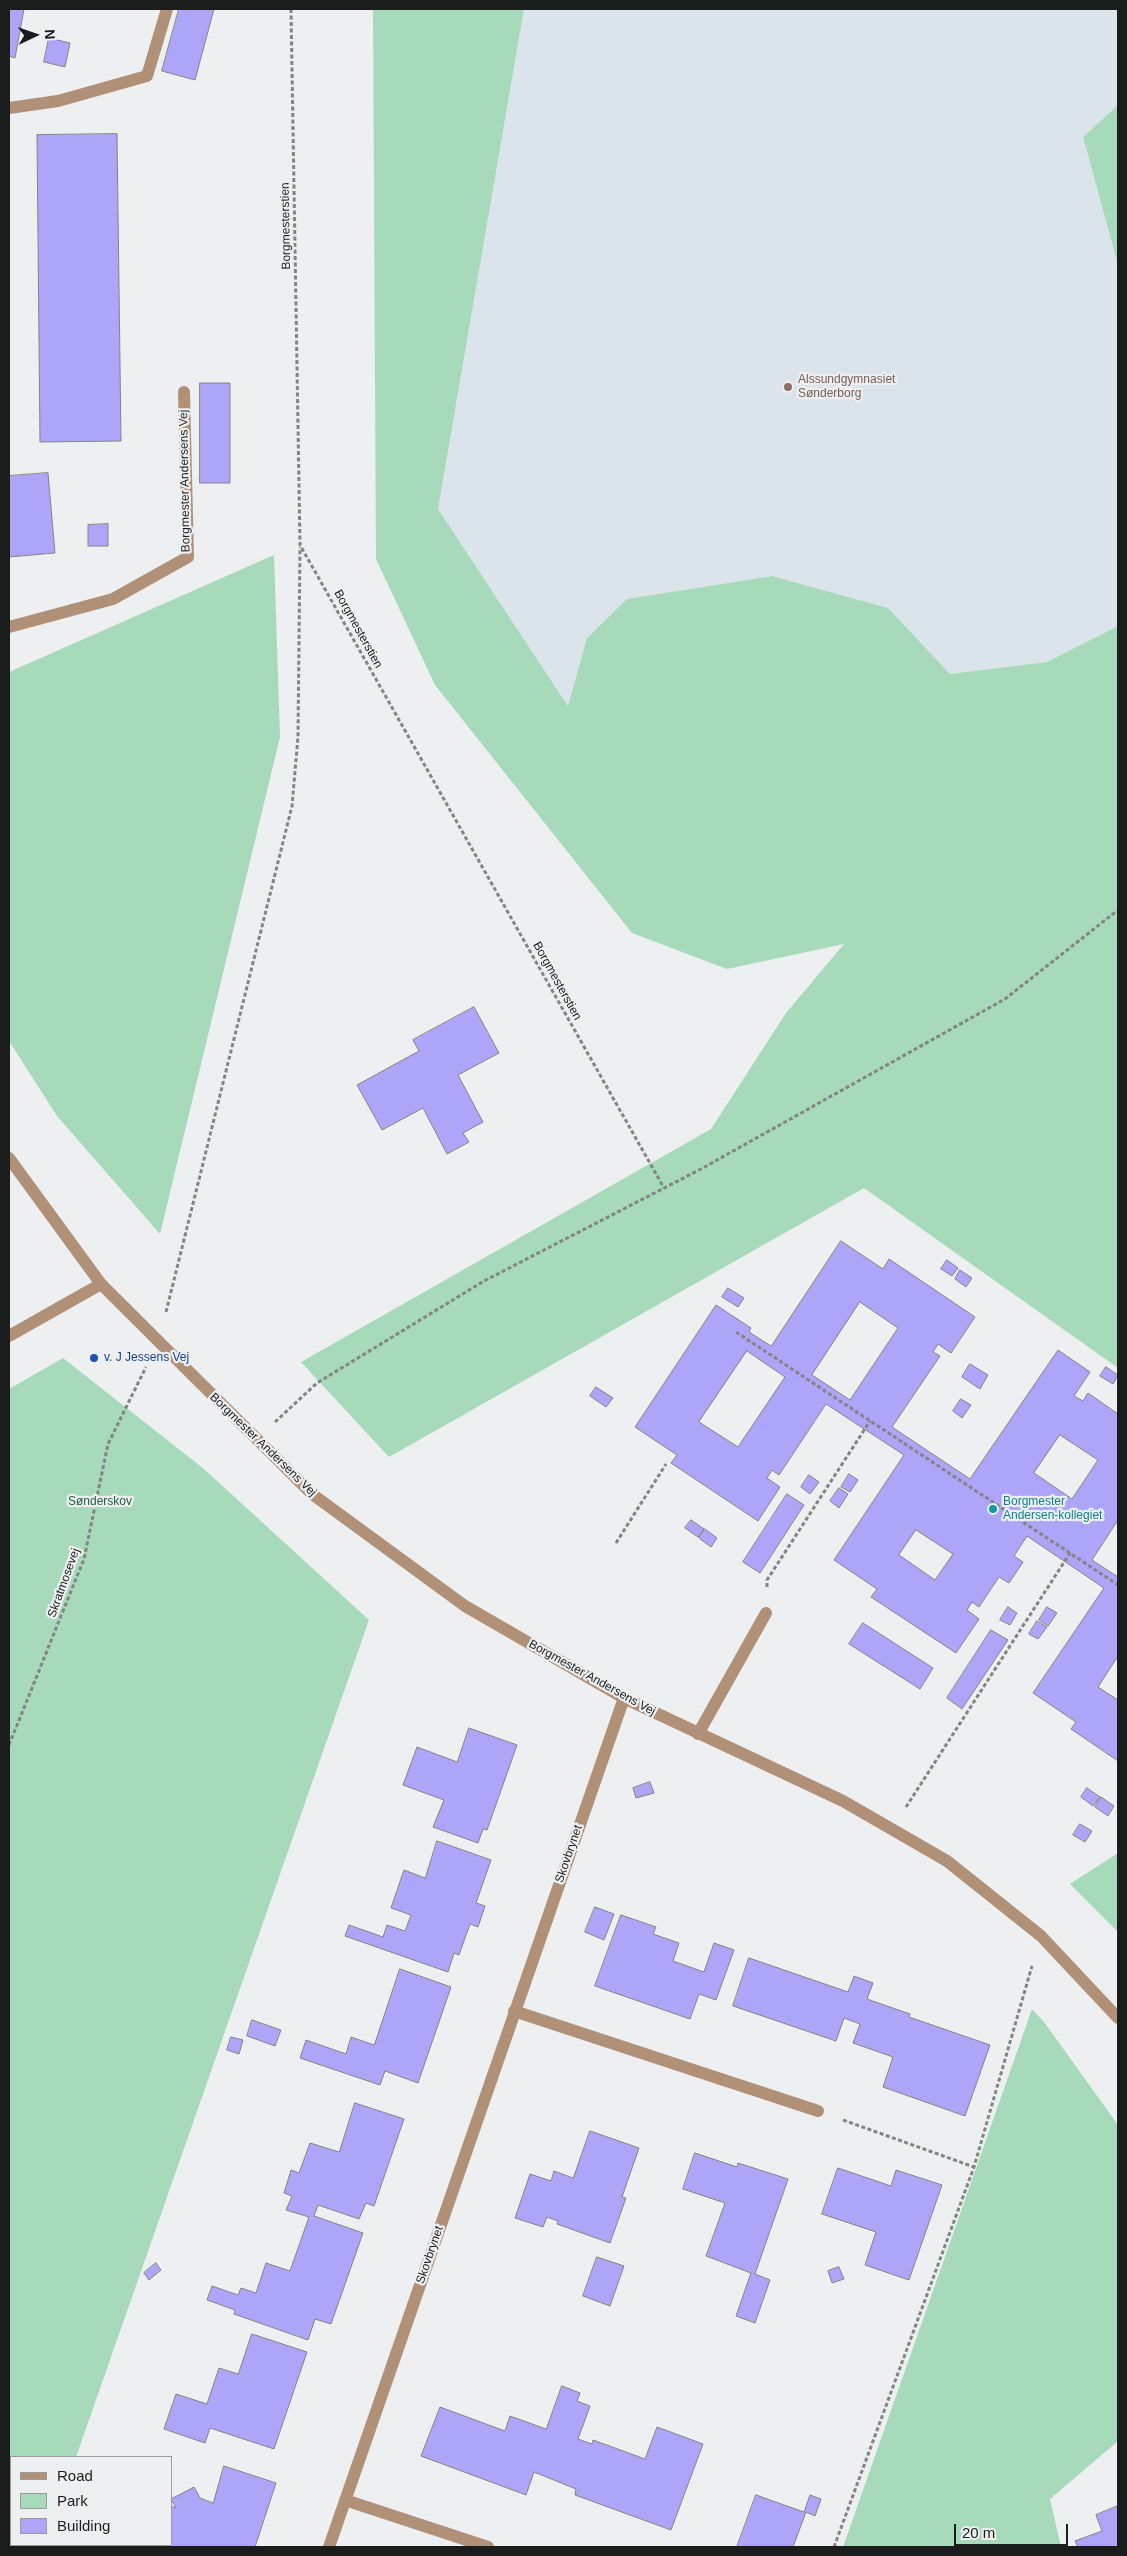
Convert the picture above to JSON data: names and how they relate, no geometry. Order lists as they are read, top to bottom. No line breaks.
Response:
{"streets":{"street":["Borgmester Andersens Vej","Skovbrynet"],"path":["Borgmesterstien","Skratmosevej"]},"crossings":[["Borgmesterstien","Skratmosevej"],["Borgmester Andersens Vej","Skratmosevej"],["Borgmester Andersens Vej","Skovbrynet"]],"parks":["Sønderskov"],"places":["Alssundgymnasiet Sønderborg","v. J Jessens Vej","Borgmester Andersen-kollegiet"],"legend":["Road","Park","Building"],"scale_bar":"20 m","north":"right"}
